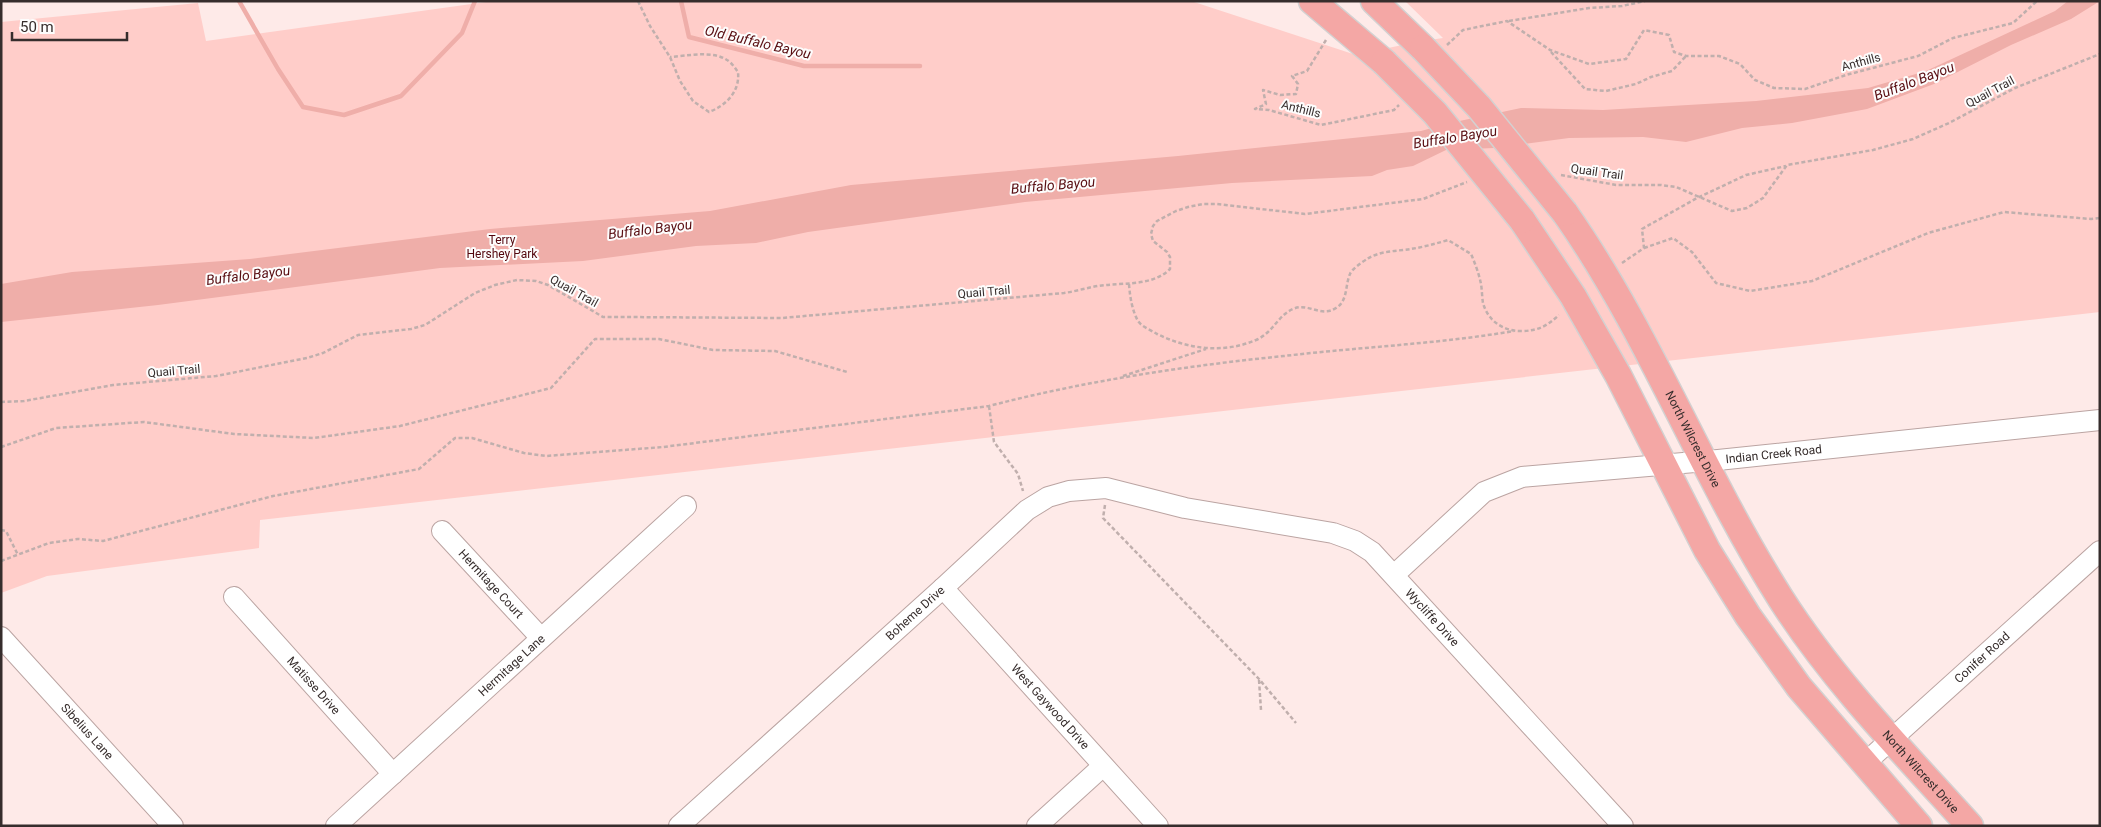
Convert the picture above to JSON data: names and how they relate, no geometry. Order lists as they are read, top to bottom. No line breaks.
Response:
{"streets":{"main road":["North Wilcrest Drive"],"street":["Indian Creek Road","Hermitage Court","Boheme Drive","Wycliffe Drive","Conifer Road","Hermitage Lane","Matisse Drive","West Gaywood Drive","Sibelius Lane"],"path":["Anthills","Quail Trail"]},"crossings":[["North Wilcrest Drive","Indian Creek Road"],["North Wilcrest Drive","Conifer Road"],["Indian Creek Road","Wycliffe Drive"],["Hermitage Court","Hermitage Lane"],["Boheme Drive","Wycliffe Drive"],["Boheme Drive","West Gaywood Drive"],["Hermitage Lane","Matisse Drive"]],"water":["Old Buffalo Bayou","Buffalo Bayou"],"parks":["Terry Hershey Park"],"scale_bar":"50 m"}
